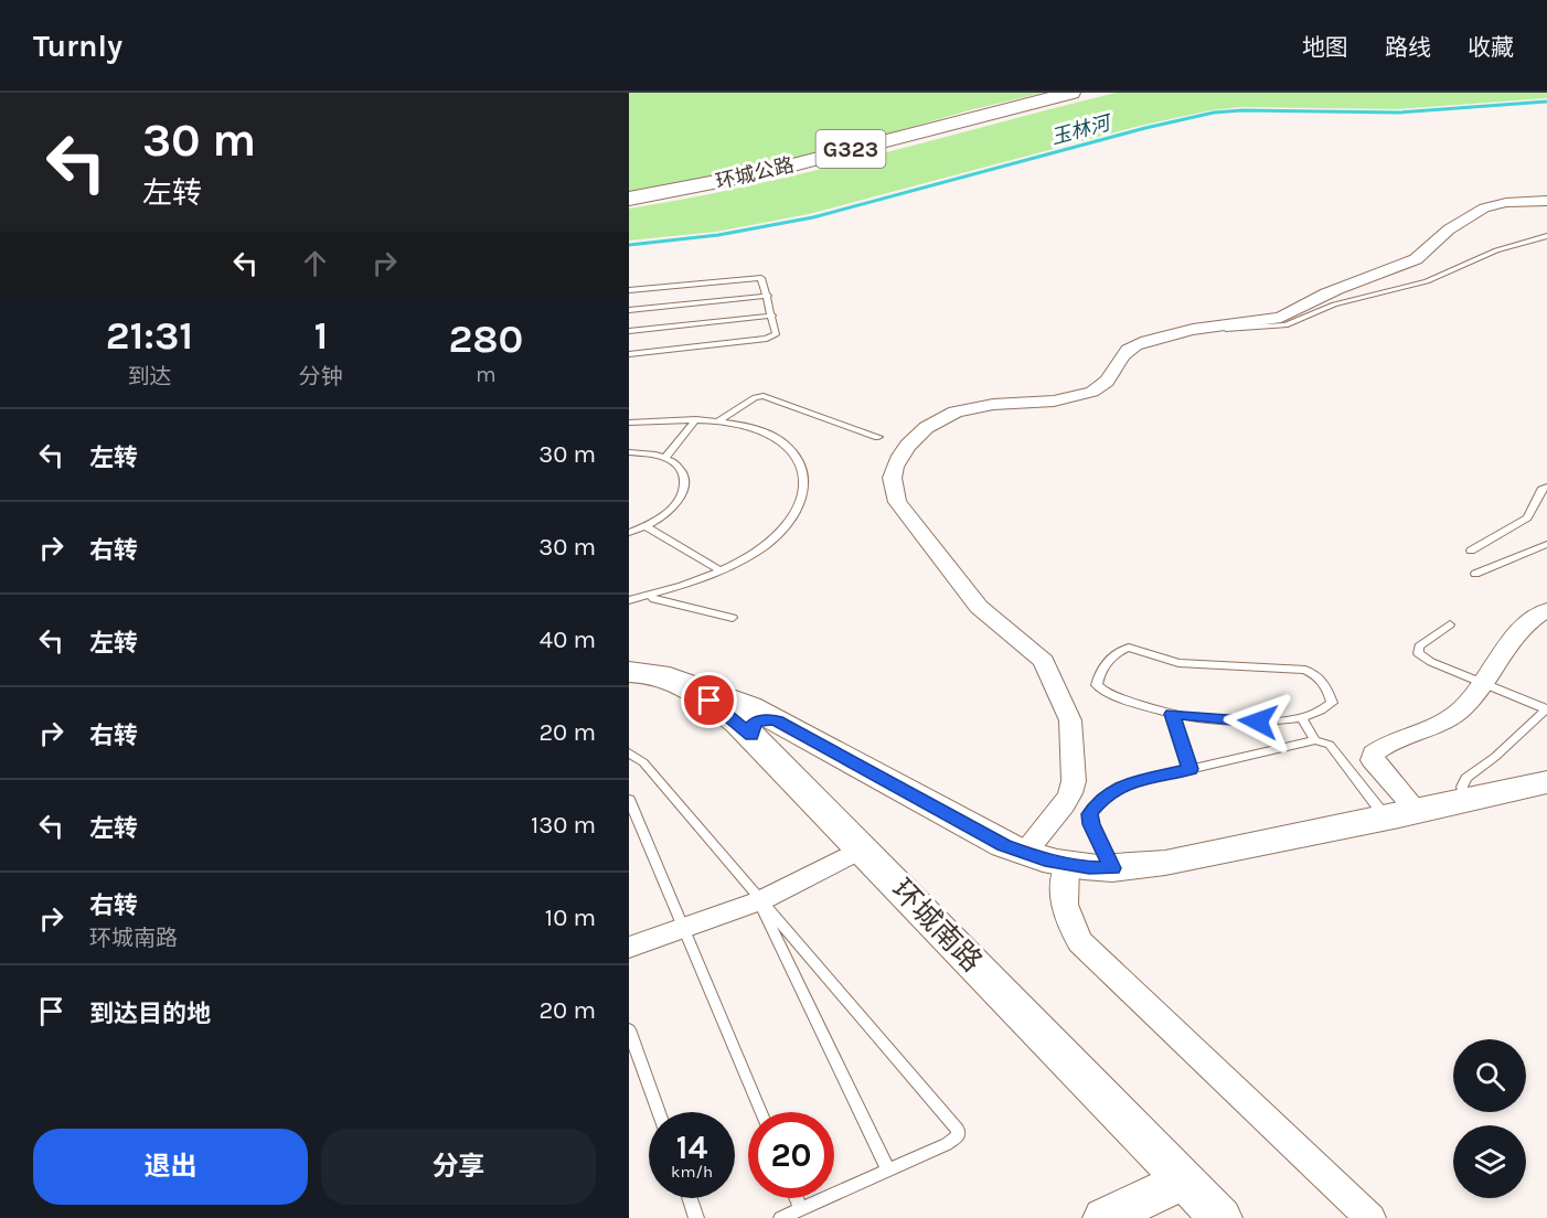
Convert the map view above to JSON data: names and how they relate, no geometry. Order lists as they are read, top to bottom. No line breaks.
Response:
{"streets":{"highway":["G323","环城公路"],"main road":["环城南路"]},"water":["玉林河"],"page":{"header":"Turnly","nav":["地图","路线","收藏"],"turn":["30 m","左转"],"eta":["21:31","到达","1","分钟","280","m"],"list":[{"name":"左转","value":"30 m"},{"name":"右转","value":"30 m"},{"name":"左转","value":"40 m"},{"name":"右转","value":"20 m"},{"name":"左转","value":"130 m"},{"name":"右转","note":"环城南路","value":"10 m"},{"name":"到达目的地","value":"20 m"}],"speed":"14 km/h","limit":"20","buttons":["退出","分享"]}}
